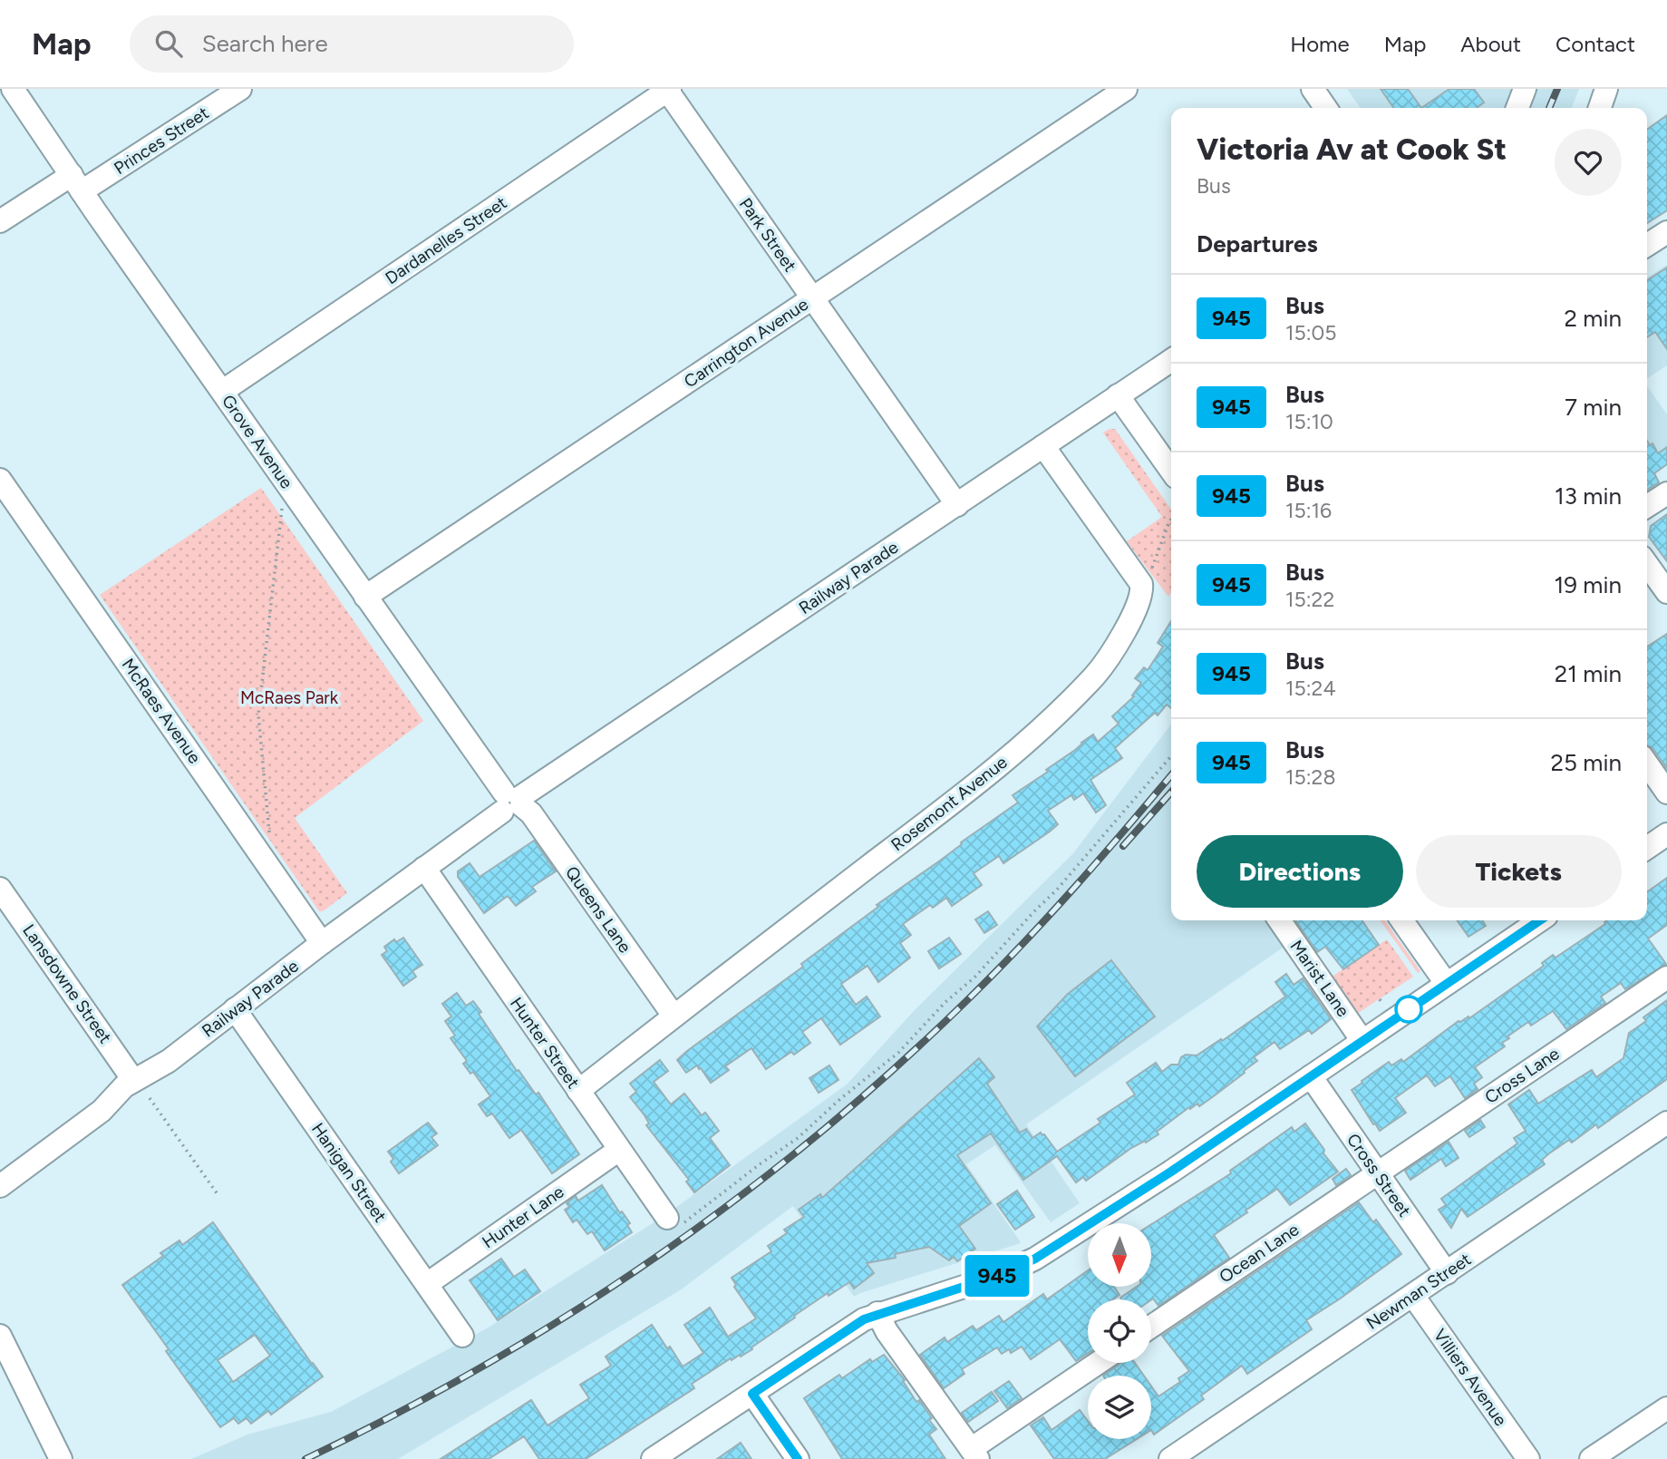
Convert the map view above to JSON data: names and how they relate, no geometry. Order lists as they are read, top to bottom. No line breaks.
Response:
{"streets":{"street":["Princes Street","Park Street","Dardanelles Street","Carrington Avenue","Grove Avenue","Railway Parade","McRaes Avenue","Rosemont Avenue","Queens Lane","Marist Lane","Lansdowne Street","Hunter Street","Cross Lane","Hanigan Street","Cross Street","Hunter Lane","Ocean Lane","Newman Street","Villiers Avenue"]},"crossings":[["Princes Street","Grove Avenue"],["Park Street","Dardanelles Street"],["Park Street","Carrington Avenue"],["Park Street","Railway Parade"],["Dardanelles Street","Grove Avenue"],["Carrington Avenue","Grove Avenue"],["Grove Avenue","Railway Parade"],["Grove Avenue","Queens Lane"],["Railway Parade","McRaes Avenue"],["Railway Parade","Rosemont Avenue"],["Railway Parade","Queens Lane"],["Railway Parade","Lansdowne Street"],["Railway Parade","Hunter Street"],["Railway Parade","Hanigan Street"],["Rosemont Avenue","Queens Lane"],["Rosemont Avenue","Hunter Street"],["Hunter Street","Hunter Lane"],["Cross Lane","Cross Street"],["Cross Lane","Ocean Lane"],["Hanigan Street","Hunter Lane"],["Cross Street","Ocean Lane"],["Cross Street","Newman Street"],["Newman Street","Villiers Avenue"]],"parks":["McRaes Park"],"lines":["bus line 945"],"north":"bottom","page":{"header":"Map","search":"Search here","nav":["Home","Map","About","Contact"],"on_map":"945","heading":[["Victoria Av at Cook St","Bus"],"Departures"],"list":[{"mark":"945","name":"Bus","note":"15:05","value":"2 min"},{"mark":"945","name":"Bus","note":"15:10","value":"7 min"},{"mark":"945","name":"Bus","note":"15:16","value":"13 min"},{"mark":"945","name":"Bus","note":"15:22","value":"19 min"},{"mark":"945","name":"Bus","note":"15:24","value":"21 min"},{"mark":"945","name":"Bus","note":"15:28","value":"25 min"}],"buttons":["Directions","Tickets"]}}
